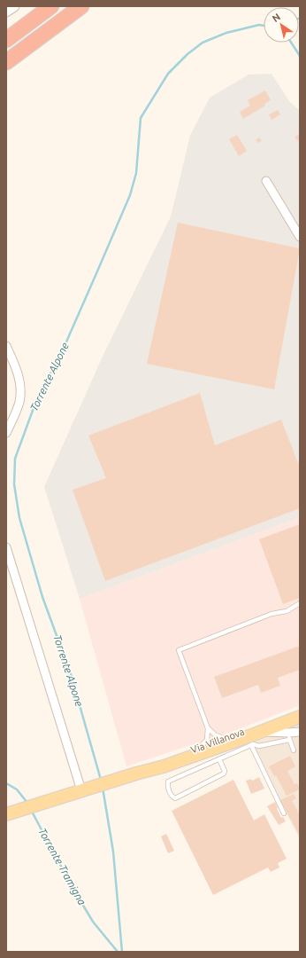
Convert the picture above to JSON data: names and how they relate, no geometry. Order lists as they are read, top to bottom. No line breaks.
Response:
{"streets":{"main road":["Via Villanova"]},"water":["Torrente Alpone","Torrente Tramigna"],"north":"top left"}
